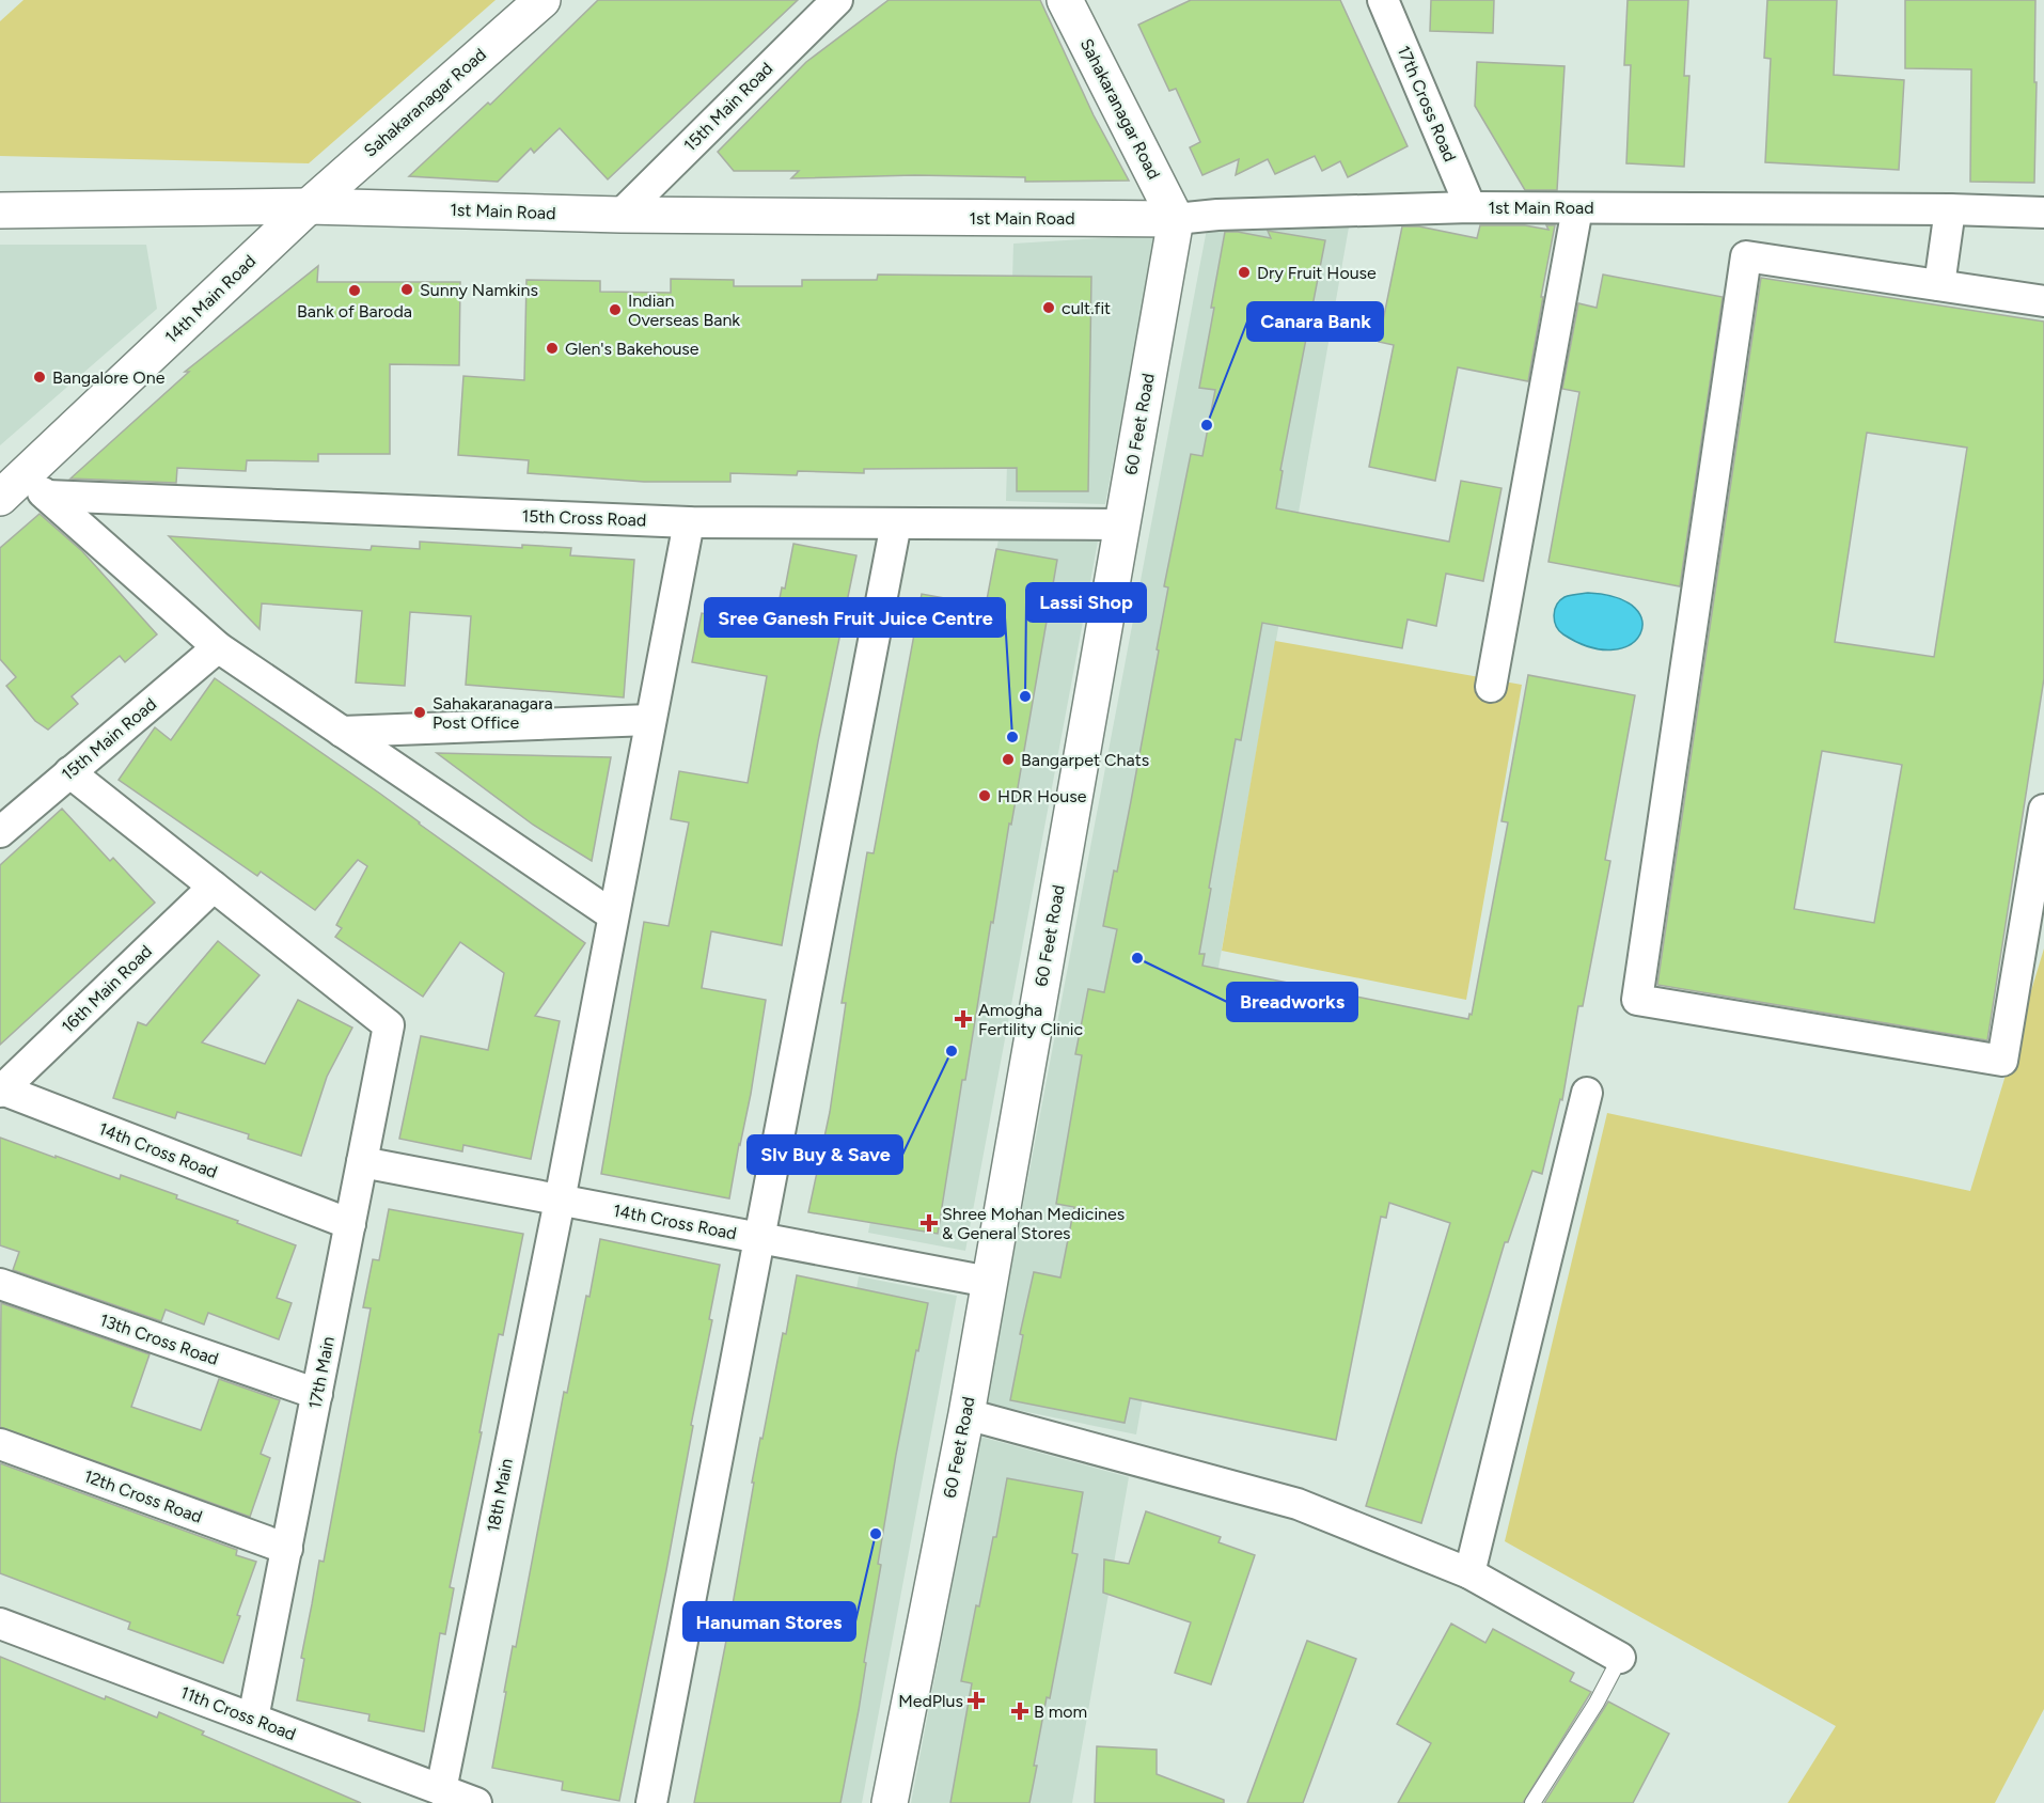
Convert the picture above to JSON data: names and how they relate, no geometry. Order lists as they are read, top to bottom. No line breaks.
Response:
{"streets":{"street":["Sahakaranagar Road","17th Cross Road","15th Main Road","1st Main Road","14th Main Road","60 Feet Road","15th Cross Road","16th Main Road","14th Cross Road","13th Cross Road","17th Main","18th Main","12th Cross Road","11th Cross Road"]},"crossings":[["Sahakaranagar Road","1st Main Road"],["Sahakaranagar Road","14th Main Road"],["Sahakaranagar Road","60 Feet Road"],["17th Cross Road","1st Main Road"],["15th Main Road","1st Main Road"],["1st Main Road","14th Main Road"],["1st Main Road","60 Feet Road"],["14th Main Road","15th Cross Road"],["60 Feet Road","15th Cross Road"],["60 Feet Road","14th Cross Road"],["15th Cross Road","18th Main"],["16th Main Road","14th Cross Road"],["16th Main Road","17th Main"],["14th Cross Road","17th Main"],["14th Cross Road","18th Main"],["13th Cross Road","17th Main"],["17th Main","12th Cross Road"],["17th Main","11th Cross Road"],["18th Main","11th Cross Road"]],"places":{"other":["Dry Fruit House","Sunny Namkins","Bank of Baroda","cult.fit","Indian Overseas Bank","Glen's Bakehouse","Bangalore One","Canara Bank","Lassi Shop","Sahakaranagara Post Office","Sree Ganesh Fruit Juice Centre","Bangarpet Chats","HDR House","Breadworks","Slv Buy & Save","Hanuman Stores"],"health":["Amogha Fertility Clinic","Shree Mohan Medicines & General Stores","MedPlus","B mom"]}}
